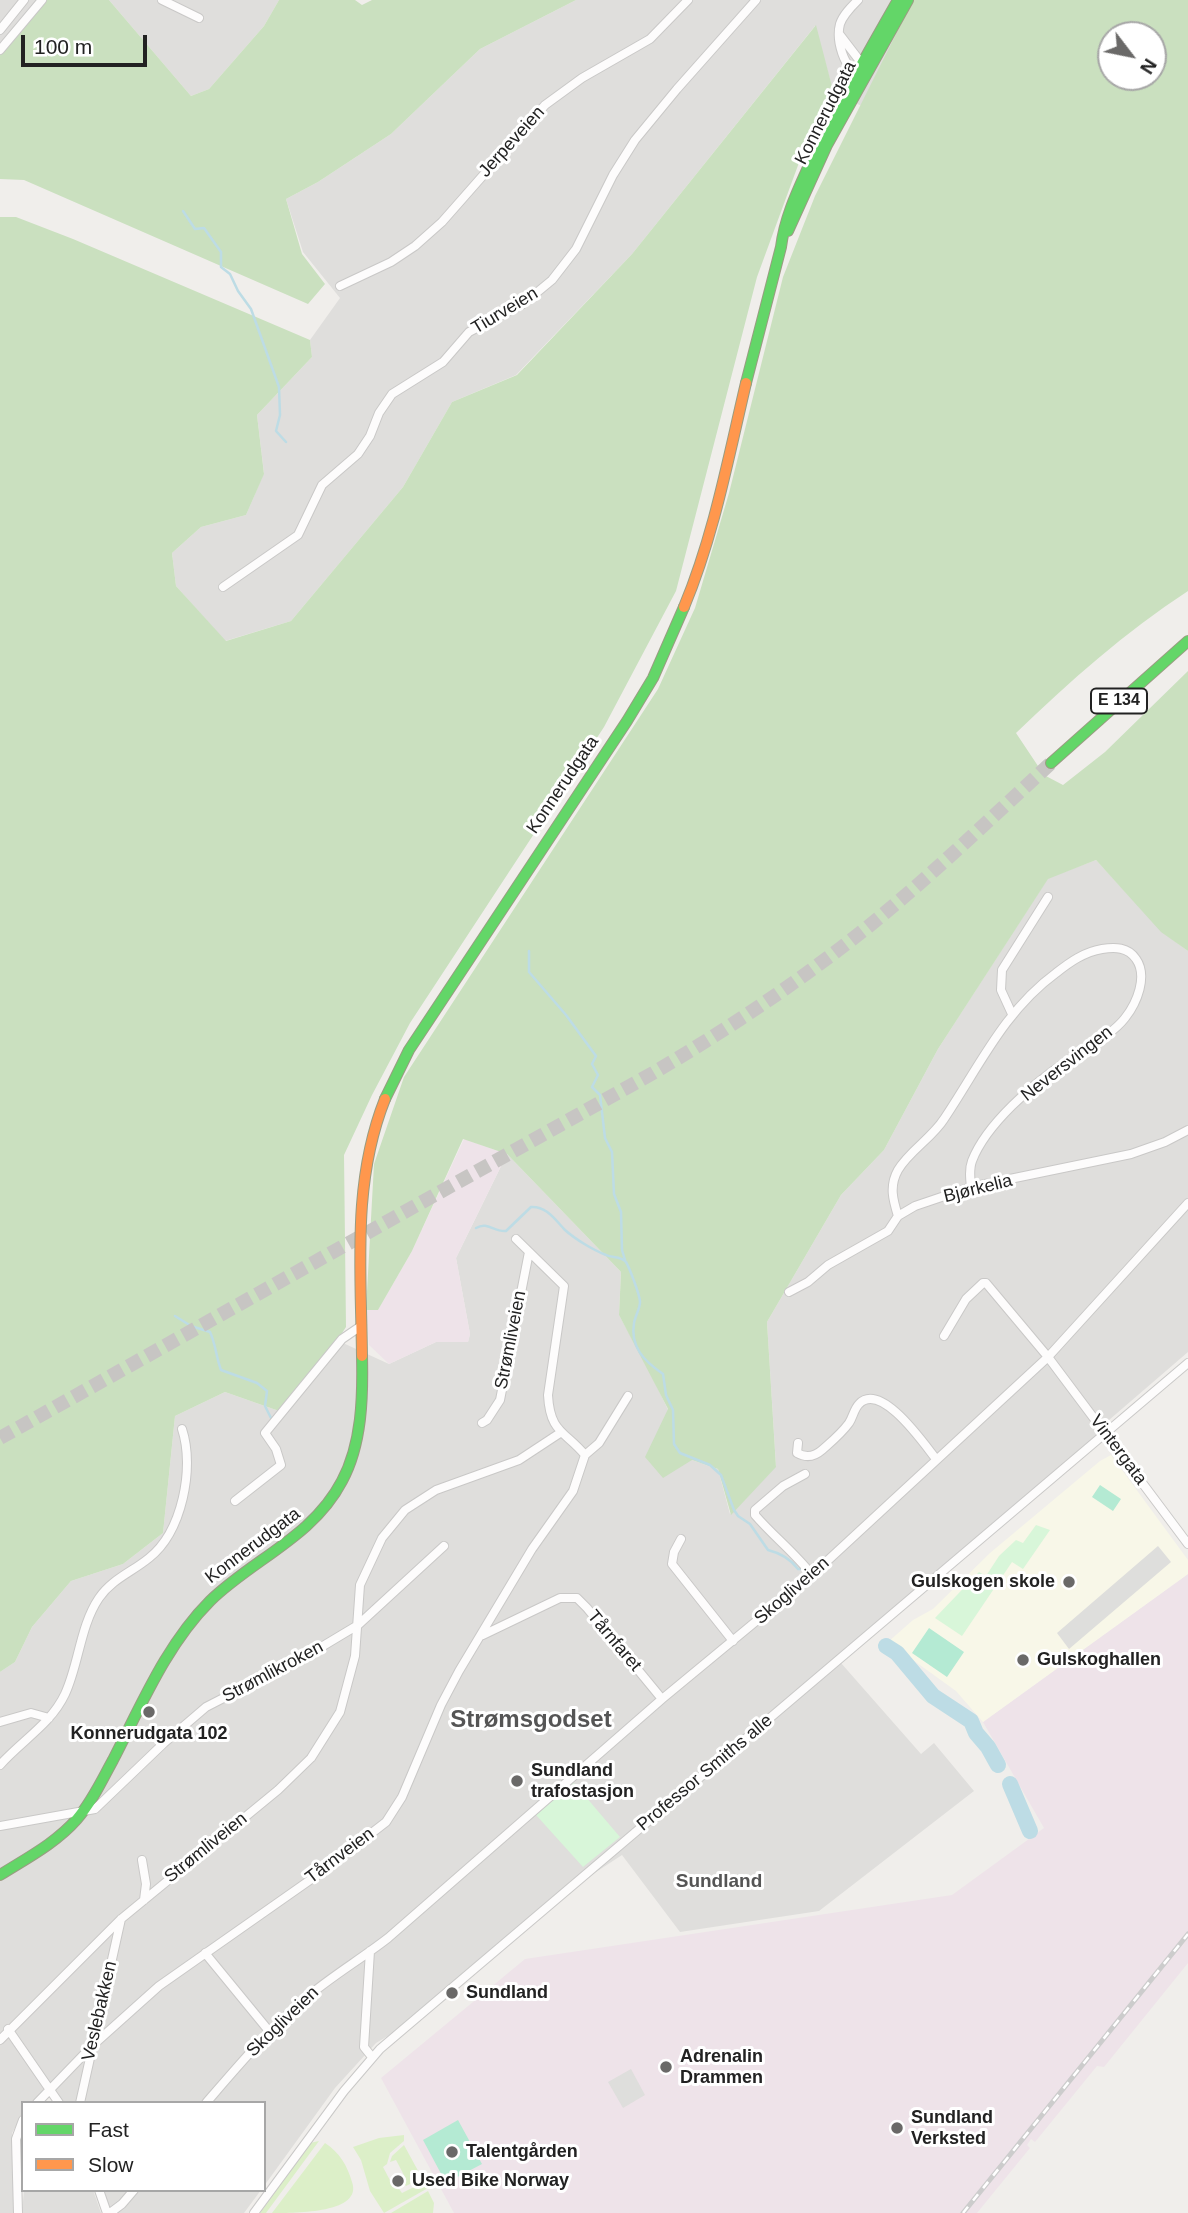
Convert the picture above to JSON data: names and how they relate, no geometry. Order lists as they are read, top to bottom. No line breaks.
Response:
{"streets":{"main road":["Konnerudgata","E 134"],"street":["Jerpeveien","Tiurveien","Neversvingen","Bjørkelia","Strømliveien","Vintergata","Skogliveien","Tårnfaret","Strømlikroken","Professor Smiths alle","Tårnveien","Veslebakken"]},"crossings":[["Konnerudgata","Strømlikroken"],["Neversvingen","Bjørkelia"],["Strømliveien","Strømlikroken"],["Strømliveien","Veslebakken"],["Vintergata","Skogliveien"],["Vintergata","Professor Smiths alle"],["Skogliveien","Tårnfaret"],["Tårnfaret","Tårnveien"],["Tårnveien","Veslebakken"]],"districts":["Strømsgodset","Sundland"],"places":["Gulskogen skole","Gulskoghallen","Konnerudgata 102","Sundland trafostasjon","Sundland","Adrenalin Drammen","Sundland Verksted","Talentgården","Used Bike Norway"],"legend":["Fast","Slow"],"scale_bar":"100 m","north":"bottom right"}
